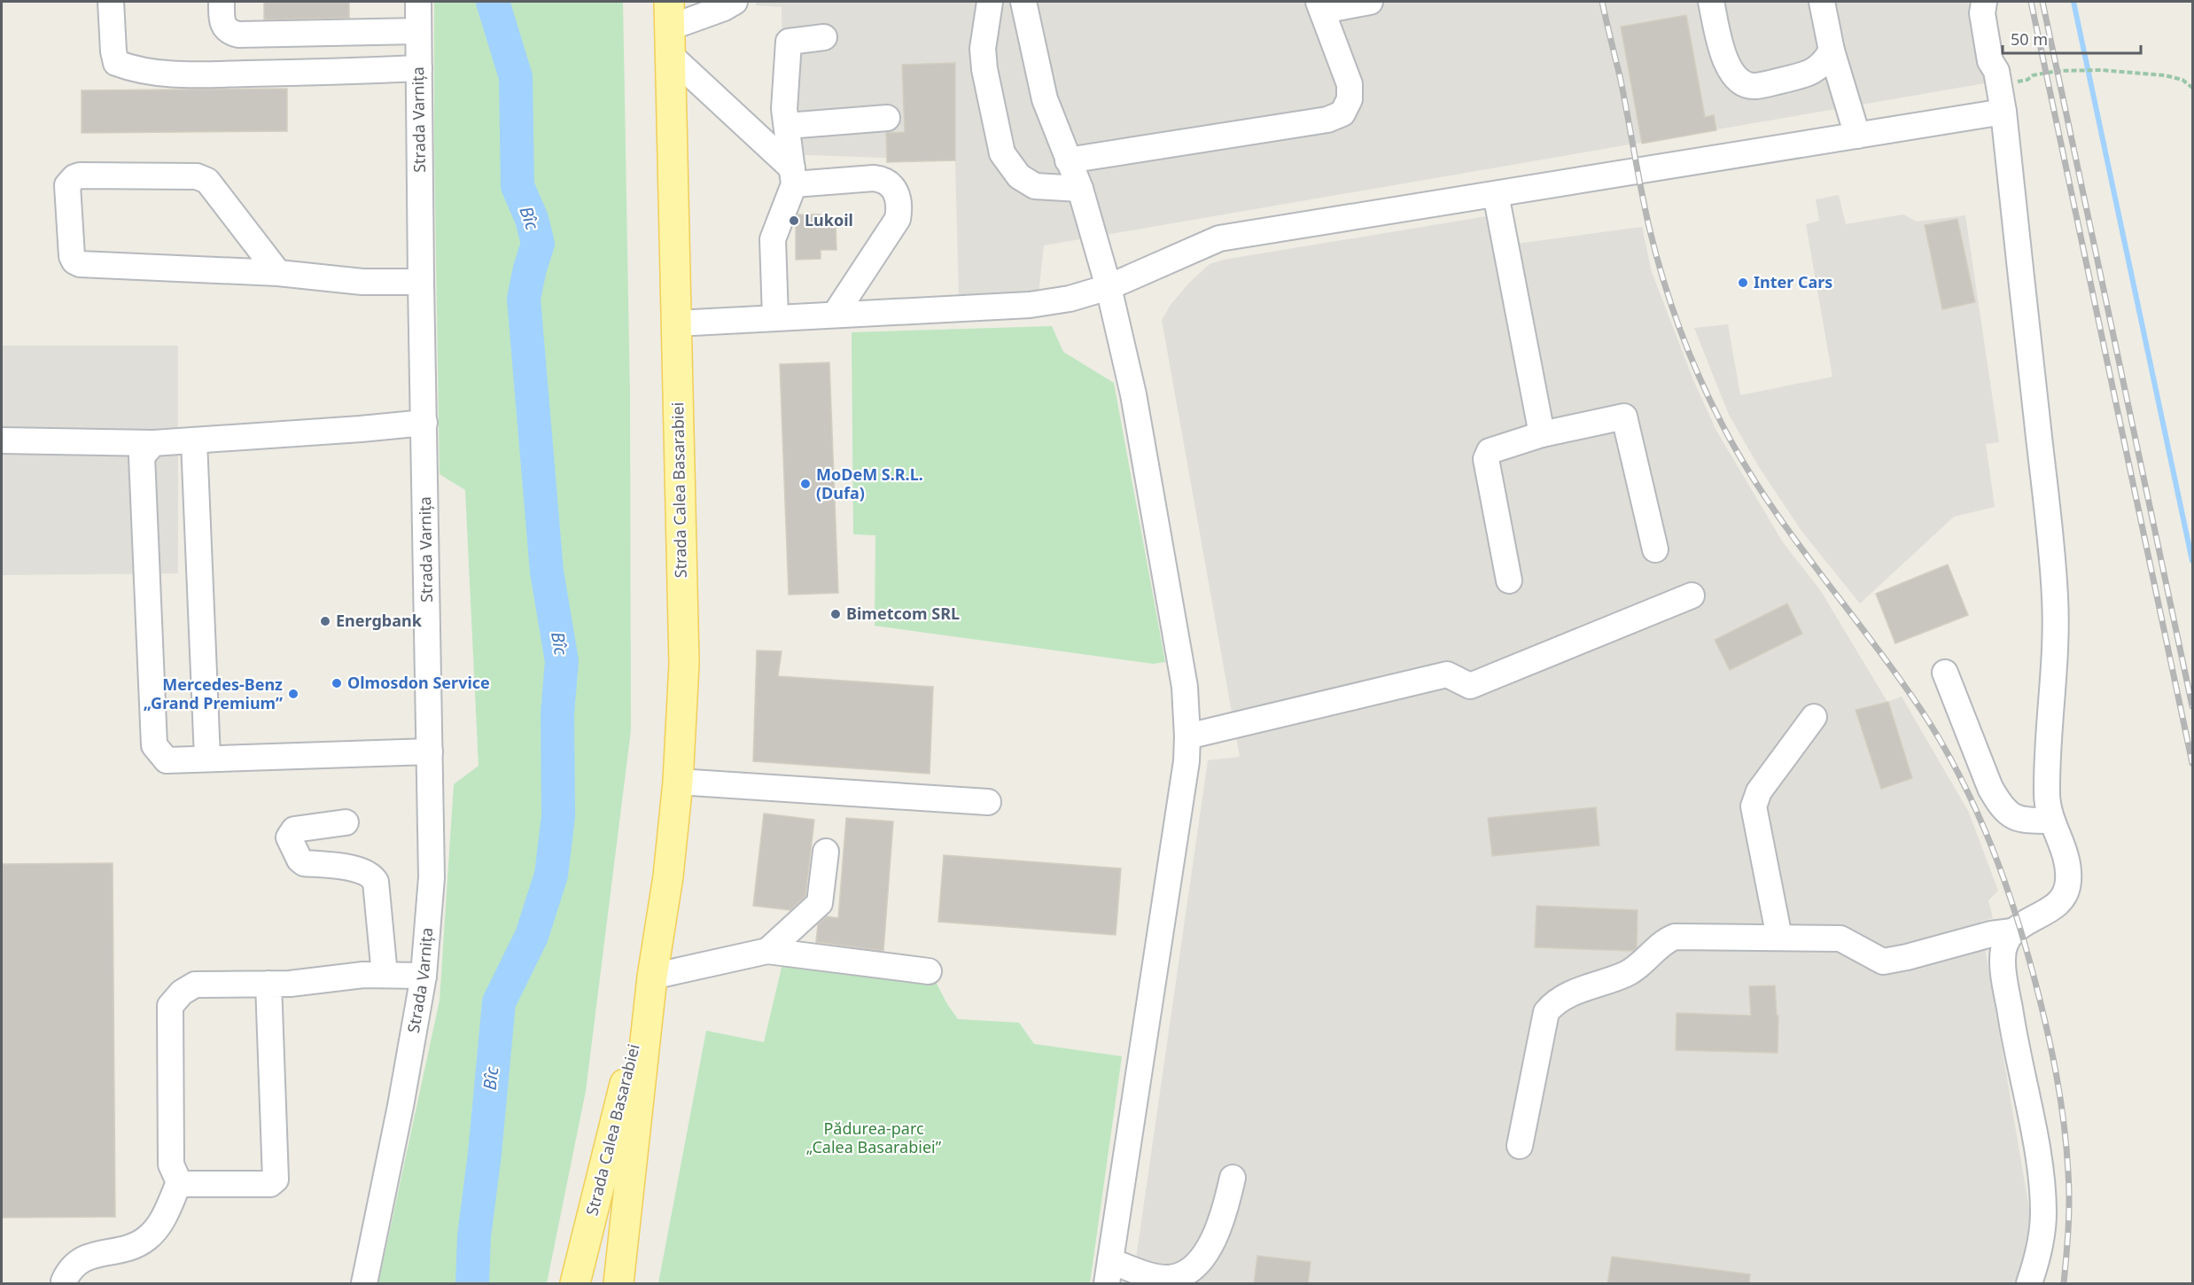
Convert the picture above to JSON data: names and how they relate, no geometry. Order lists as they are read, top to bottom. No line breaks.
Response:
{"streets":{"main road":["Strada Calea Basarabiei"],"street":["Strada Varnița"]},"water":["Bîc"],"parks":["Pădurea-parc „Calea Basarabiei”"],"places":["Lukoil","Inter Cars","MoDeM S.R.L. (Dufa)","Bimetcom SRL","Energbank","Olmosdon Service","Mercedes-Benz „Grand Premium”"],"scale_bar":"50 m"}
